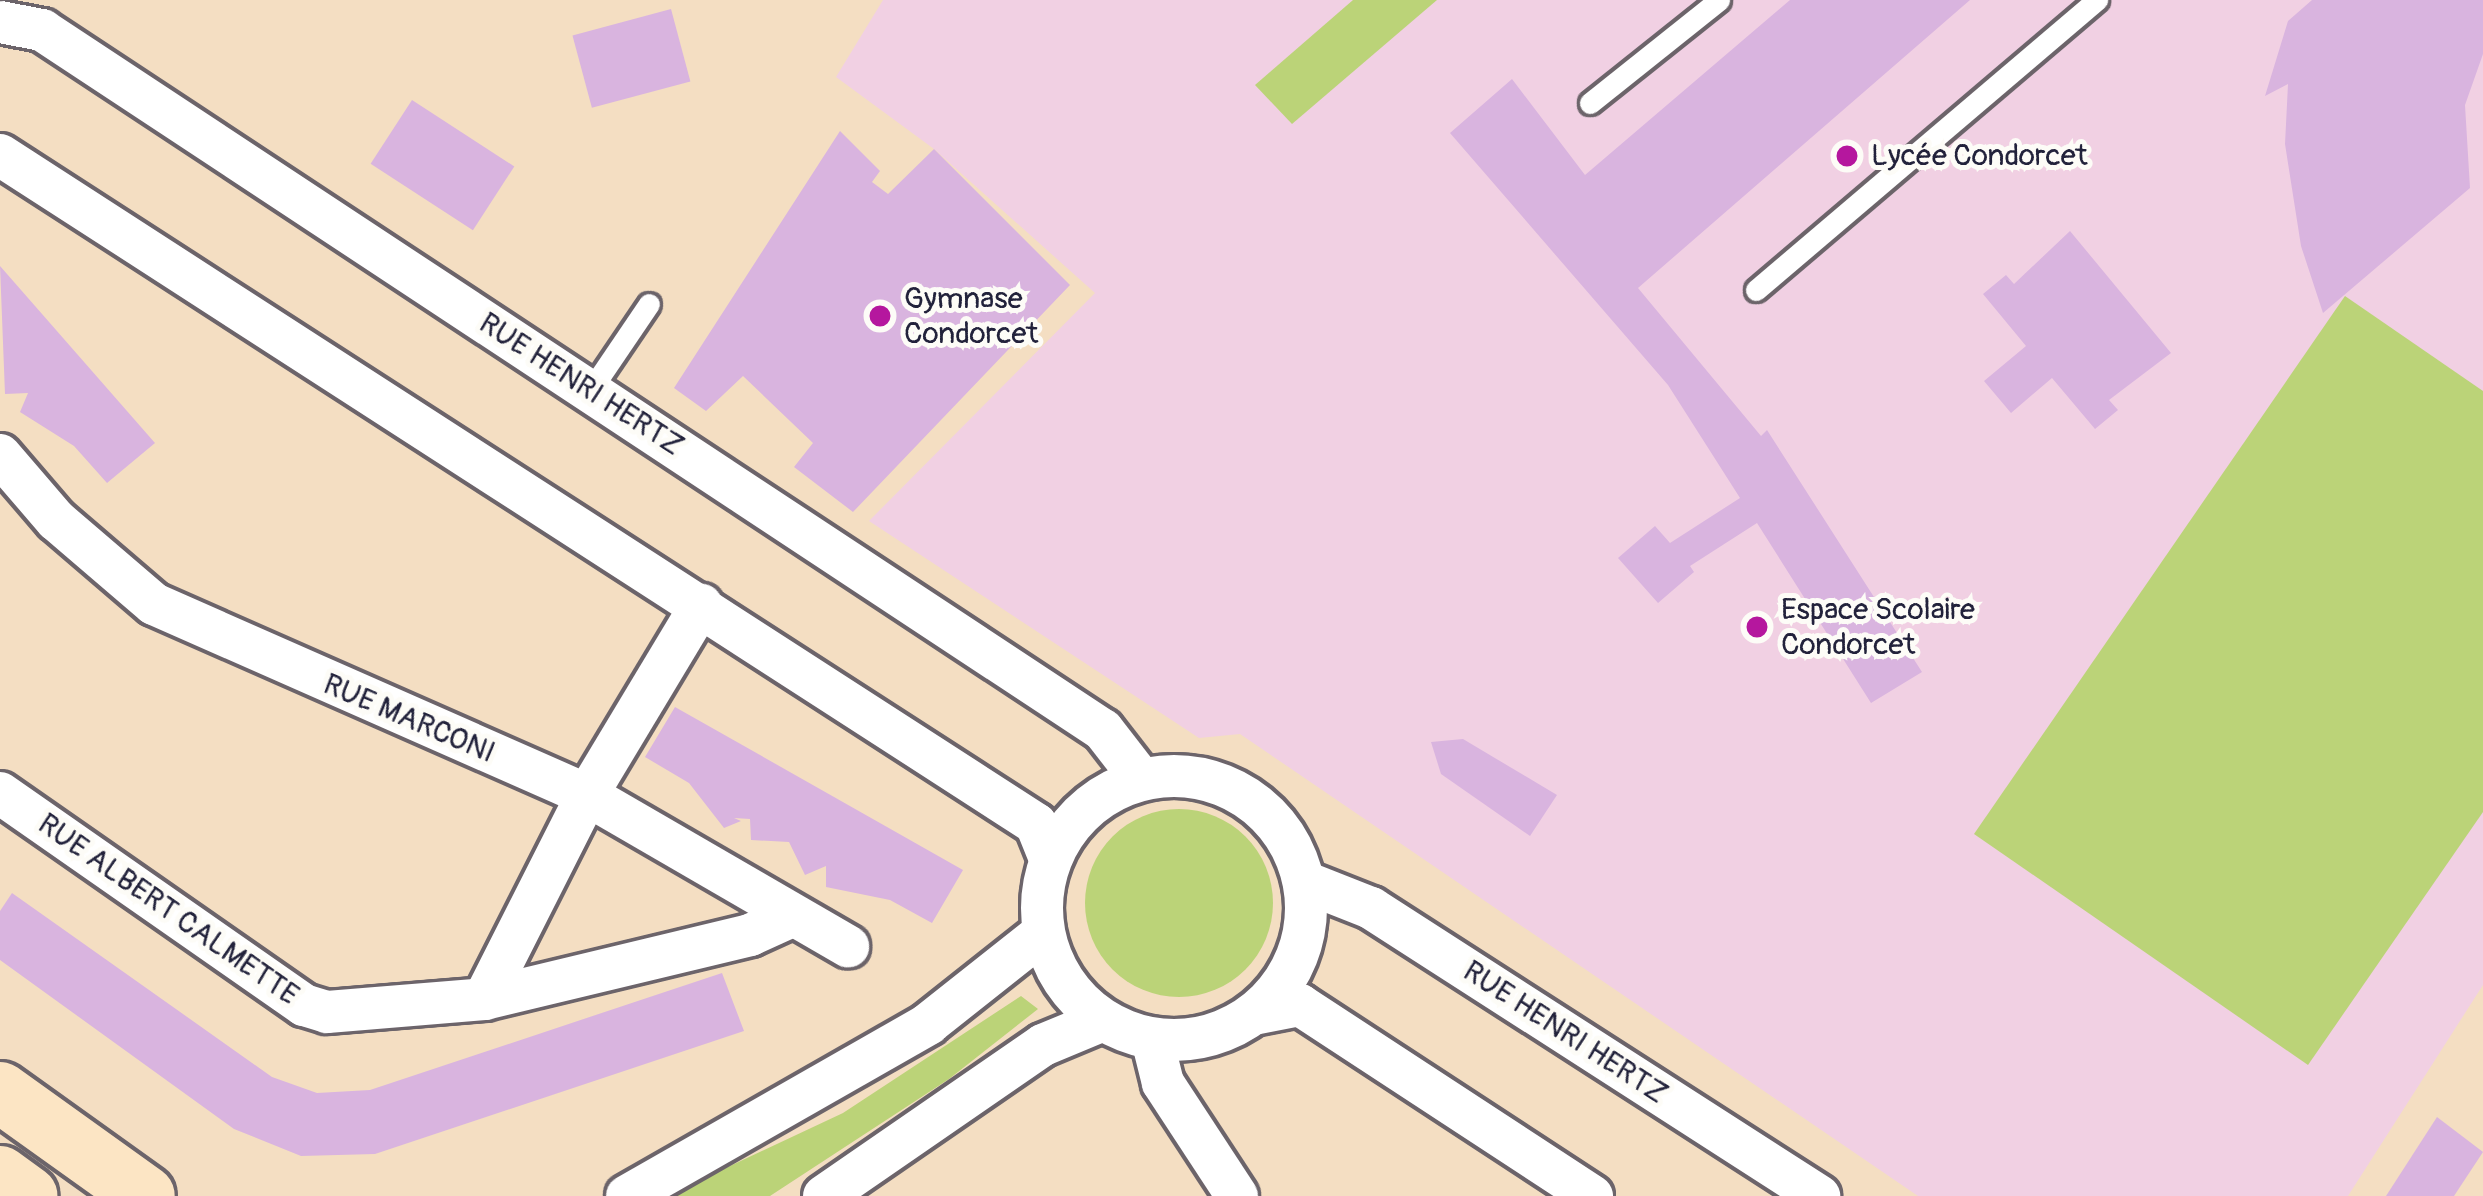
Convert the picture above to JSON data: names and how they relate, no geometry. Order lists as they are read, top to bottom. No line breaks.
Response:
{"streets":{"street":["RUE HENRI HERTZ","RUE MARCONI","RUE ALBERT CALMETTE"]},"crossings":[["RUE MARCONI","RUE ALBERT CALMETTE"]],"places":["Lycée Condorcet","Gymnase Condorcet","Espace Scolaire Condorcet"]}
